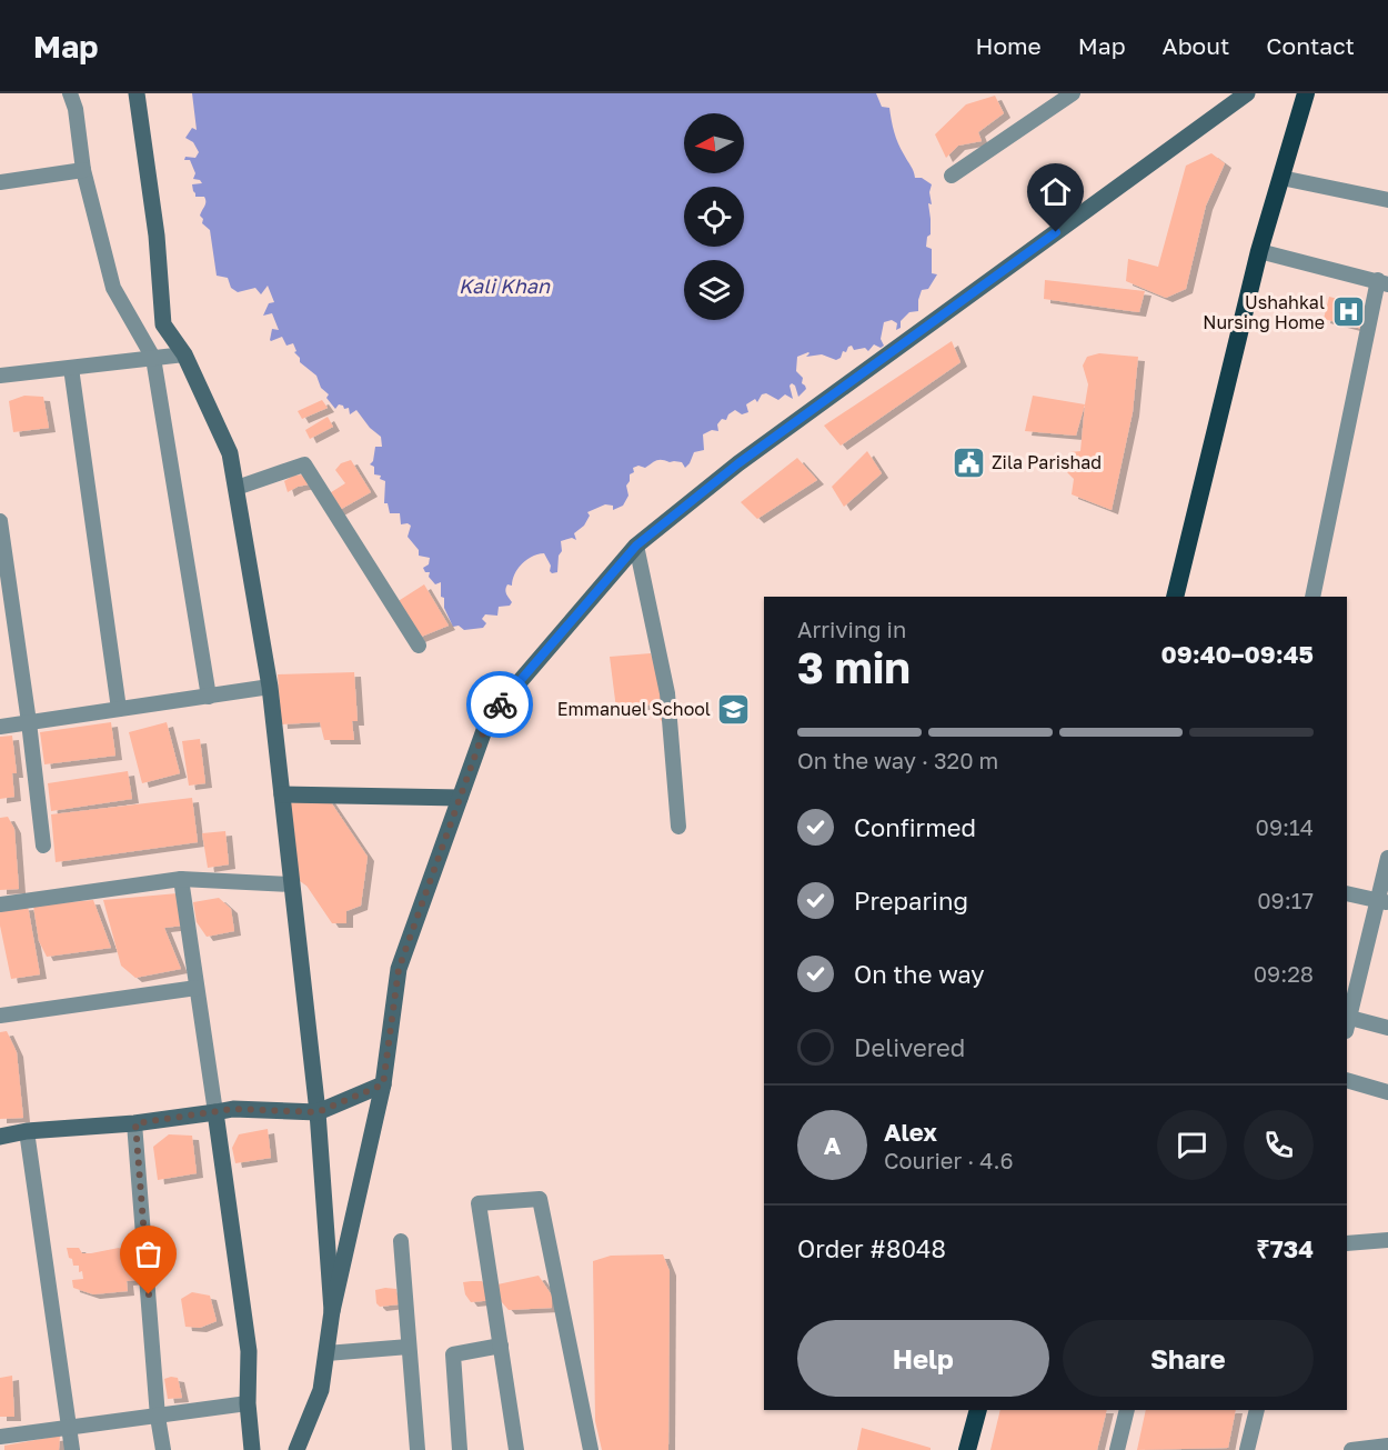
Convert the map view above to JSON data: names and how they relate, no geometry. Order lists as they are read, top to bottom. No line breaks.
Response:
{"water":["Kali Khan"],"places":{"hospital":["Ushahkal Nursing Home"],"public building":["Zila Parishad"],"school or university":["Emmanuel School"]},"north":"left","page":{"header":"Map","nav":["Home","Map","About","Contact"],"heading":["3 min","Arriving in","09:40–09:45"],"panel":["Alex","Courier · 4.6","Order #8048","₹734"],"bar":"On the way · 320 m","list":[["Confirmed","09:14"],["Preparing","09:17"],["On the way","09:28"],"Delivered"],"round":"A","buttons":["Help","Share"]}}
